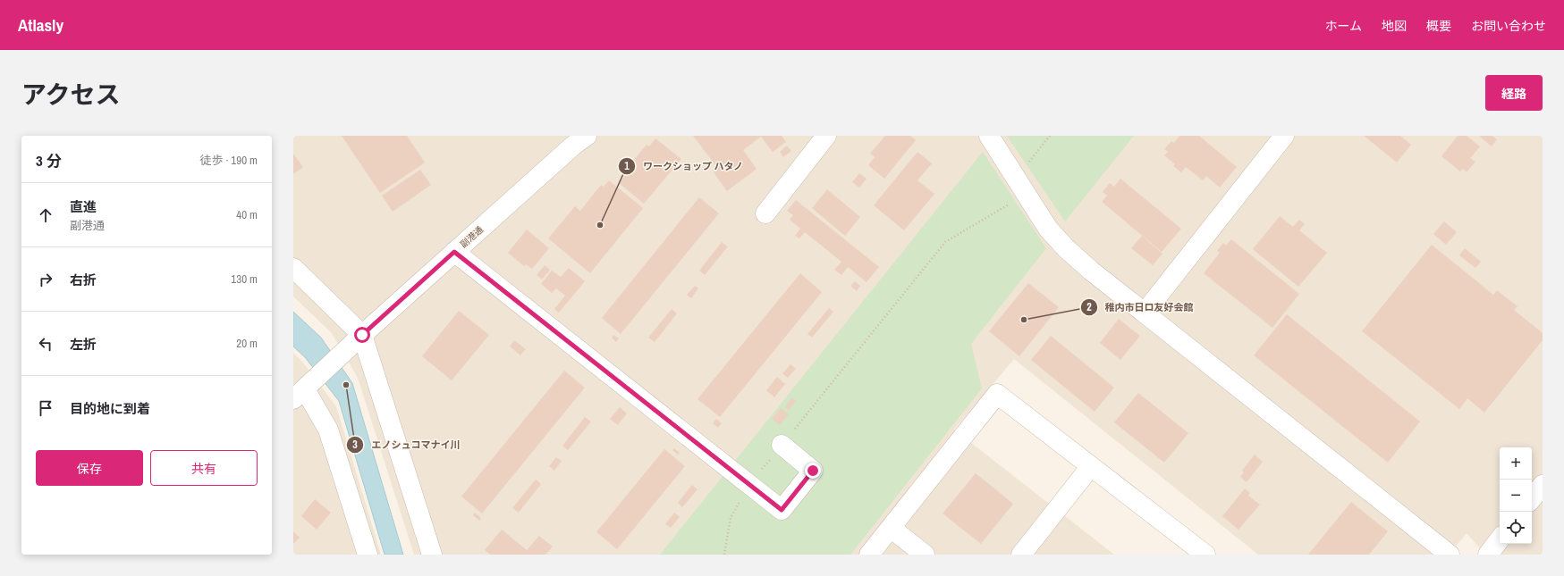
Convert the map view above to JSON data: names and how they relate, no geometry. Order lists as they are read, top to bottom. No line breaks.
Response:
{"streets":{"street":["副港通"]},"places":["ワークショップ ハタノ","稚内市日ロ友好会館","エノシュコマナイ川"],"page":{"header":"Atlasly","nav":["ホーム","地図","概要","お問い合わせ"],"title":"アクセス","buttons":["経路",["保存","共有"]],"heading":["3 分","徒歩 · 190 m"],"list":[["直進","副港通","40 m"],["右折","130 m"],["左折","20 m"],"目的地に到着"],"map_buttons":["+","−"]}}
